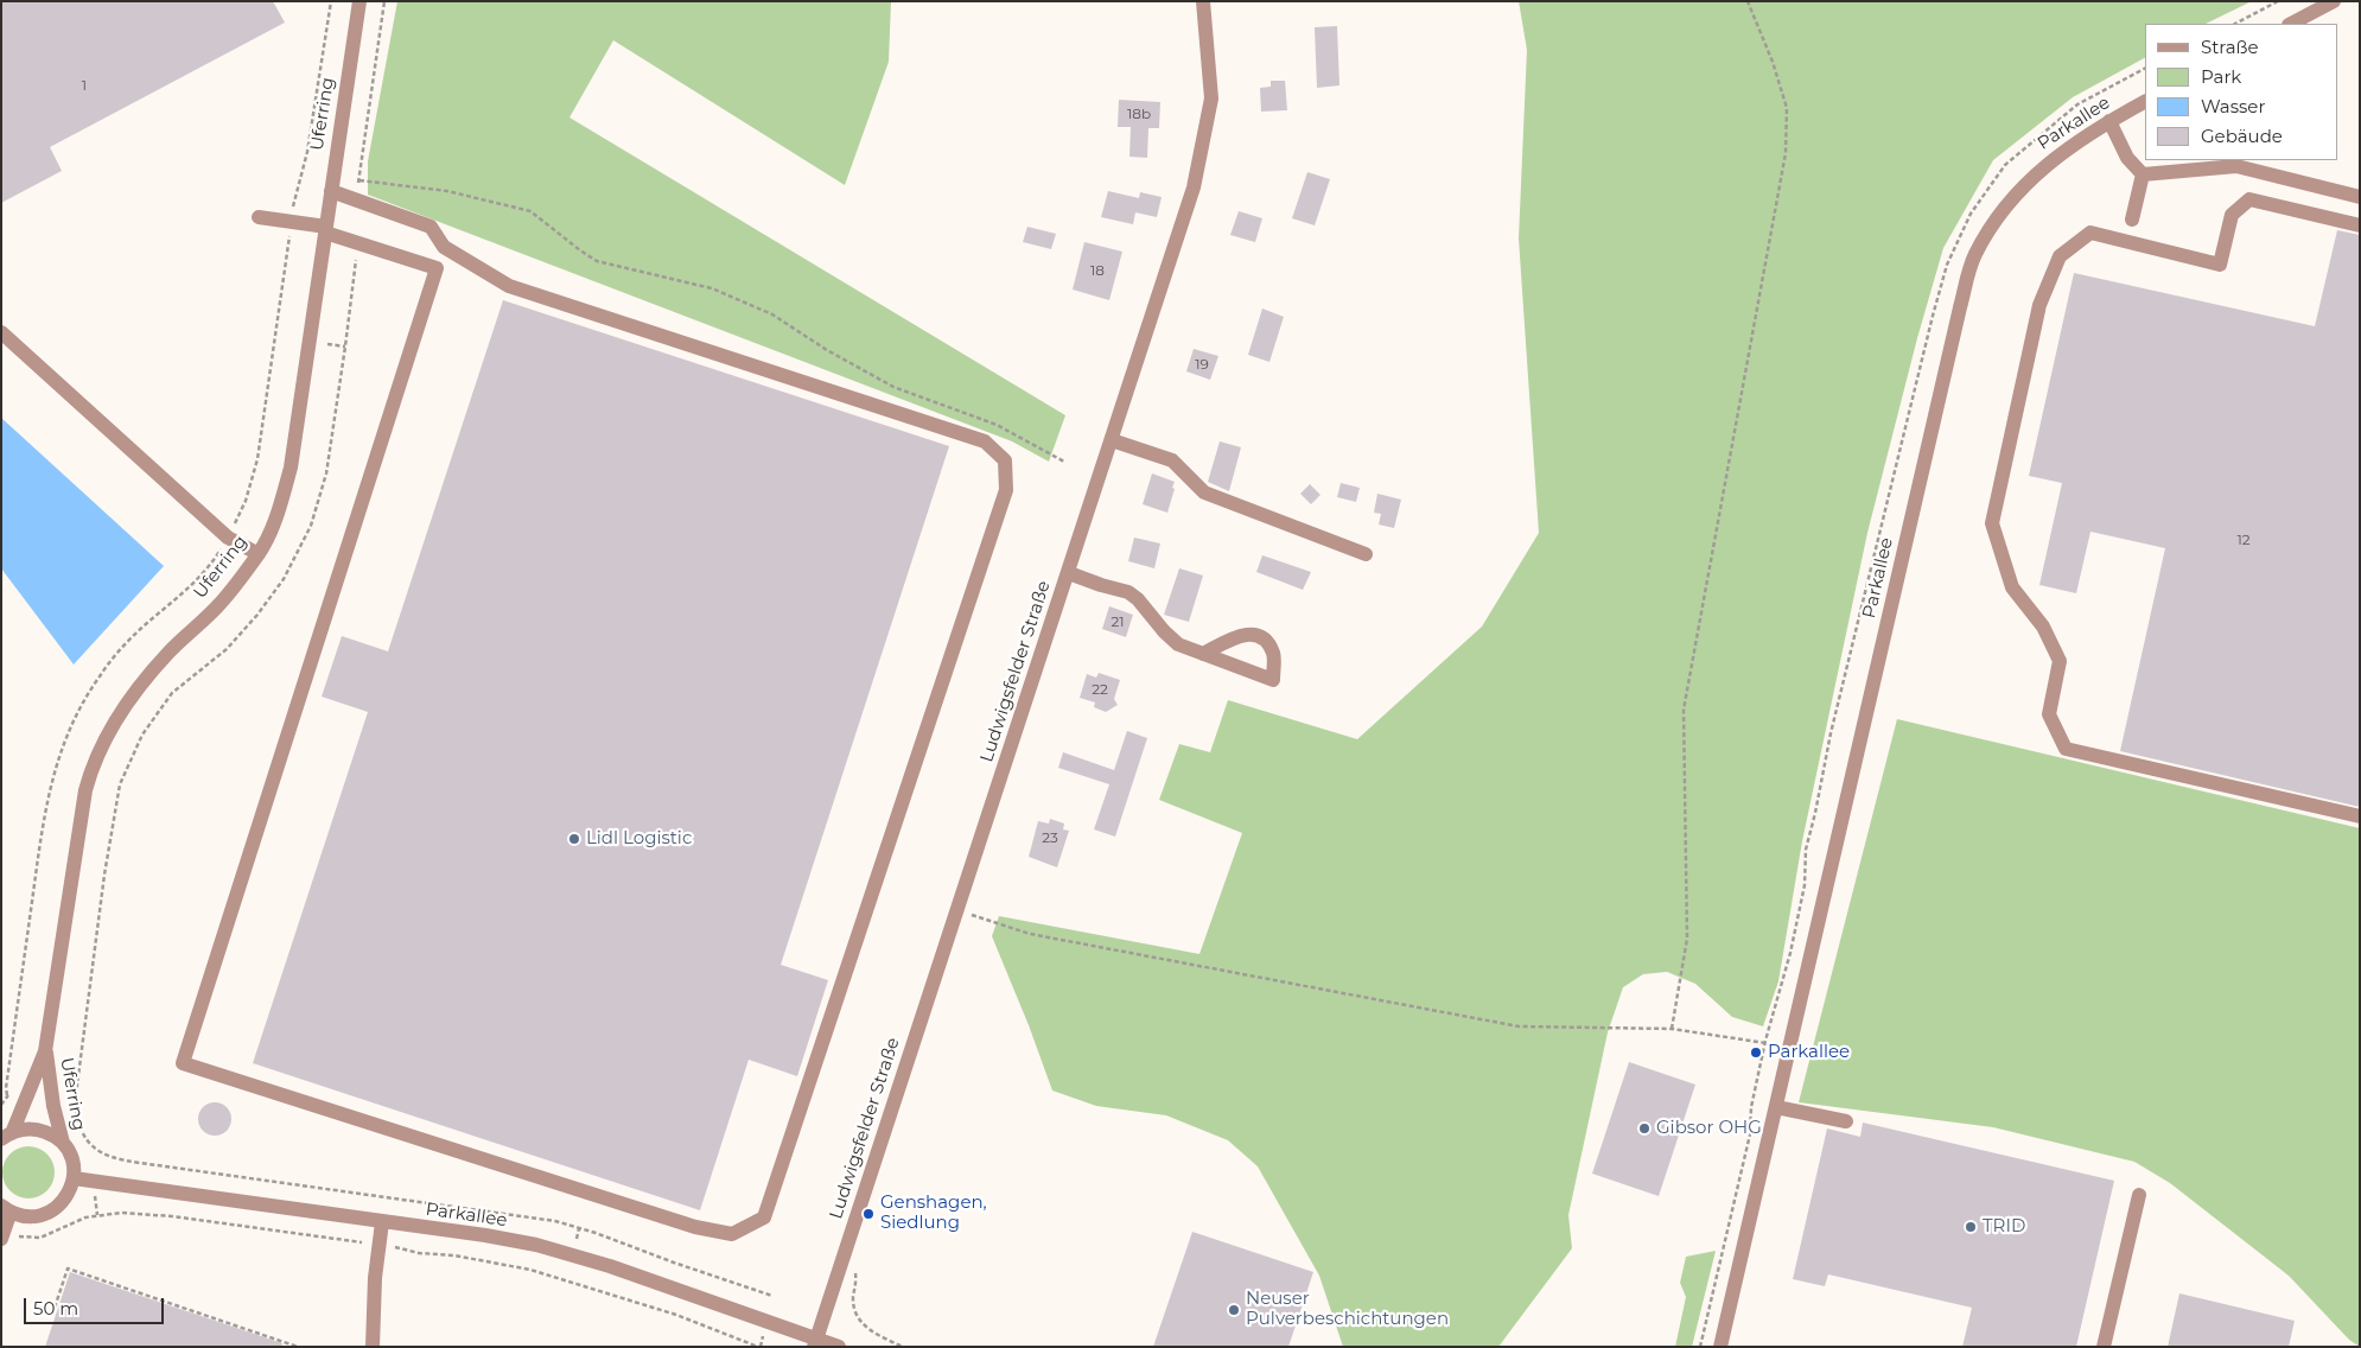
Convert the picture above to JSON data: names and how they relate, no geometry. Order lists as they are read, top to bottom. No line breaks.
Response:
{"streets":{"street":["Uferring","Parkallee","Ludwigsfelder Straße"]},"crossings":[["Parkallee","Ludwigsfelder Straße"]],"places":["Lidl Logistic","Parkallee","Gibsor OHG","Genshagen, Siedlung","TRID","Neuser Pulverbeschichtungen"],"house_numbers":["1","18b","18","19","12","21","22","23"],"legend":["Straße","Park","Wasser","Gebäude"],"scale_bar":"50 m"}
